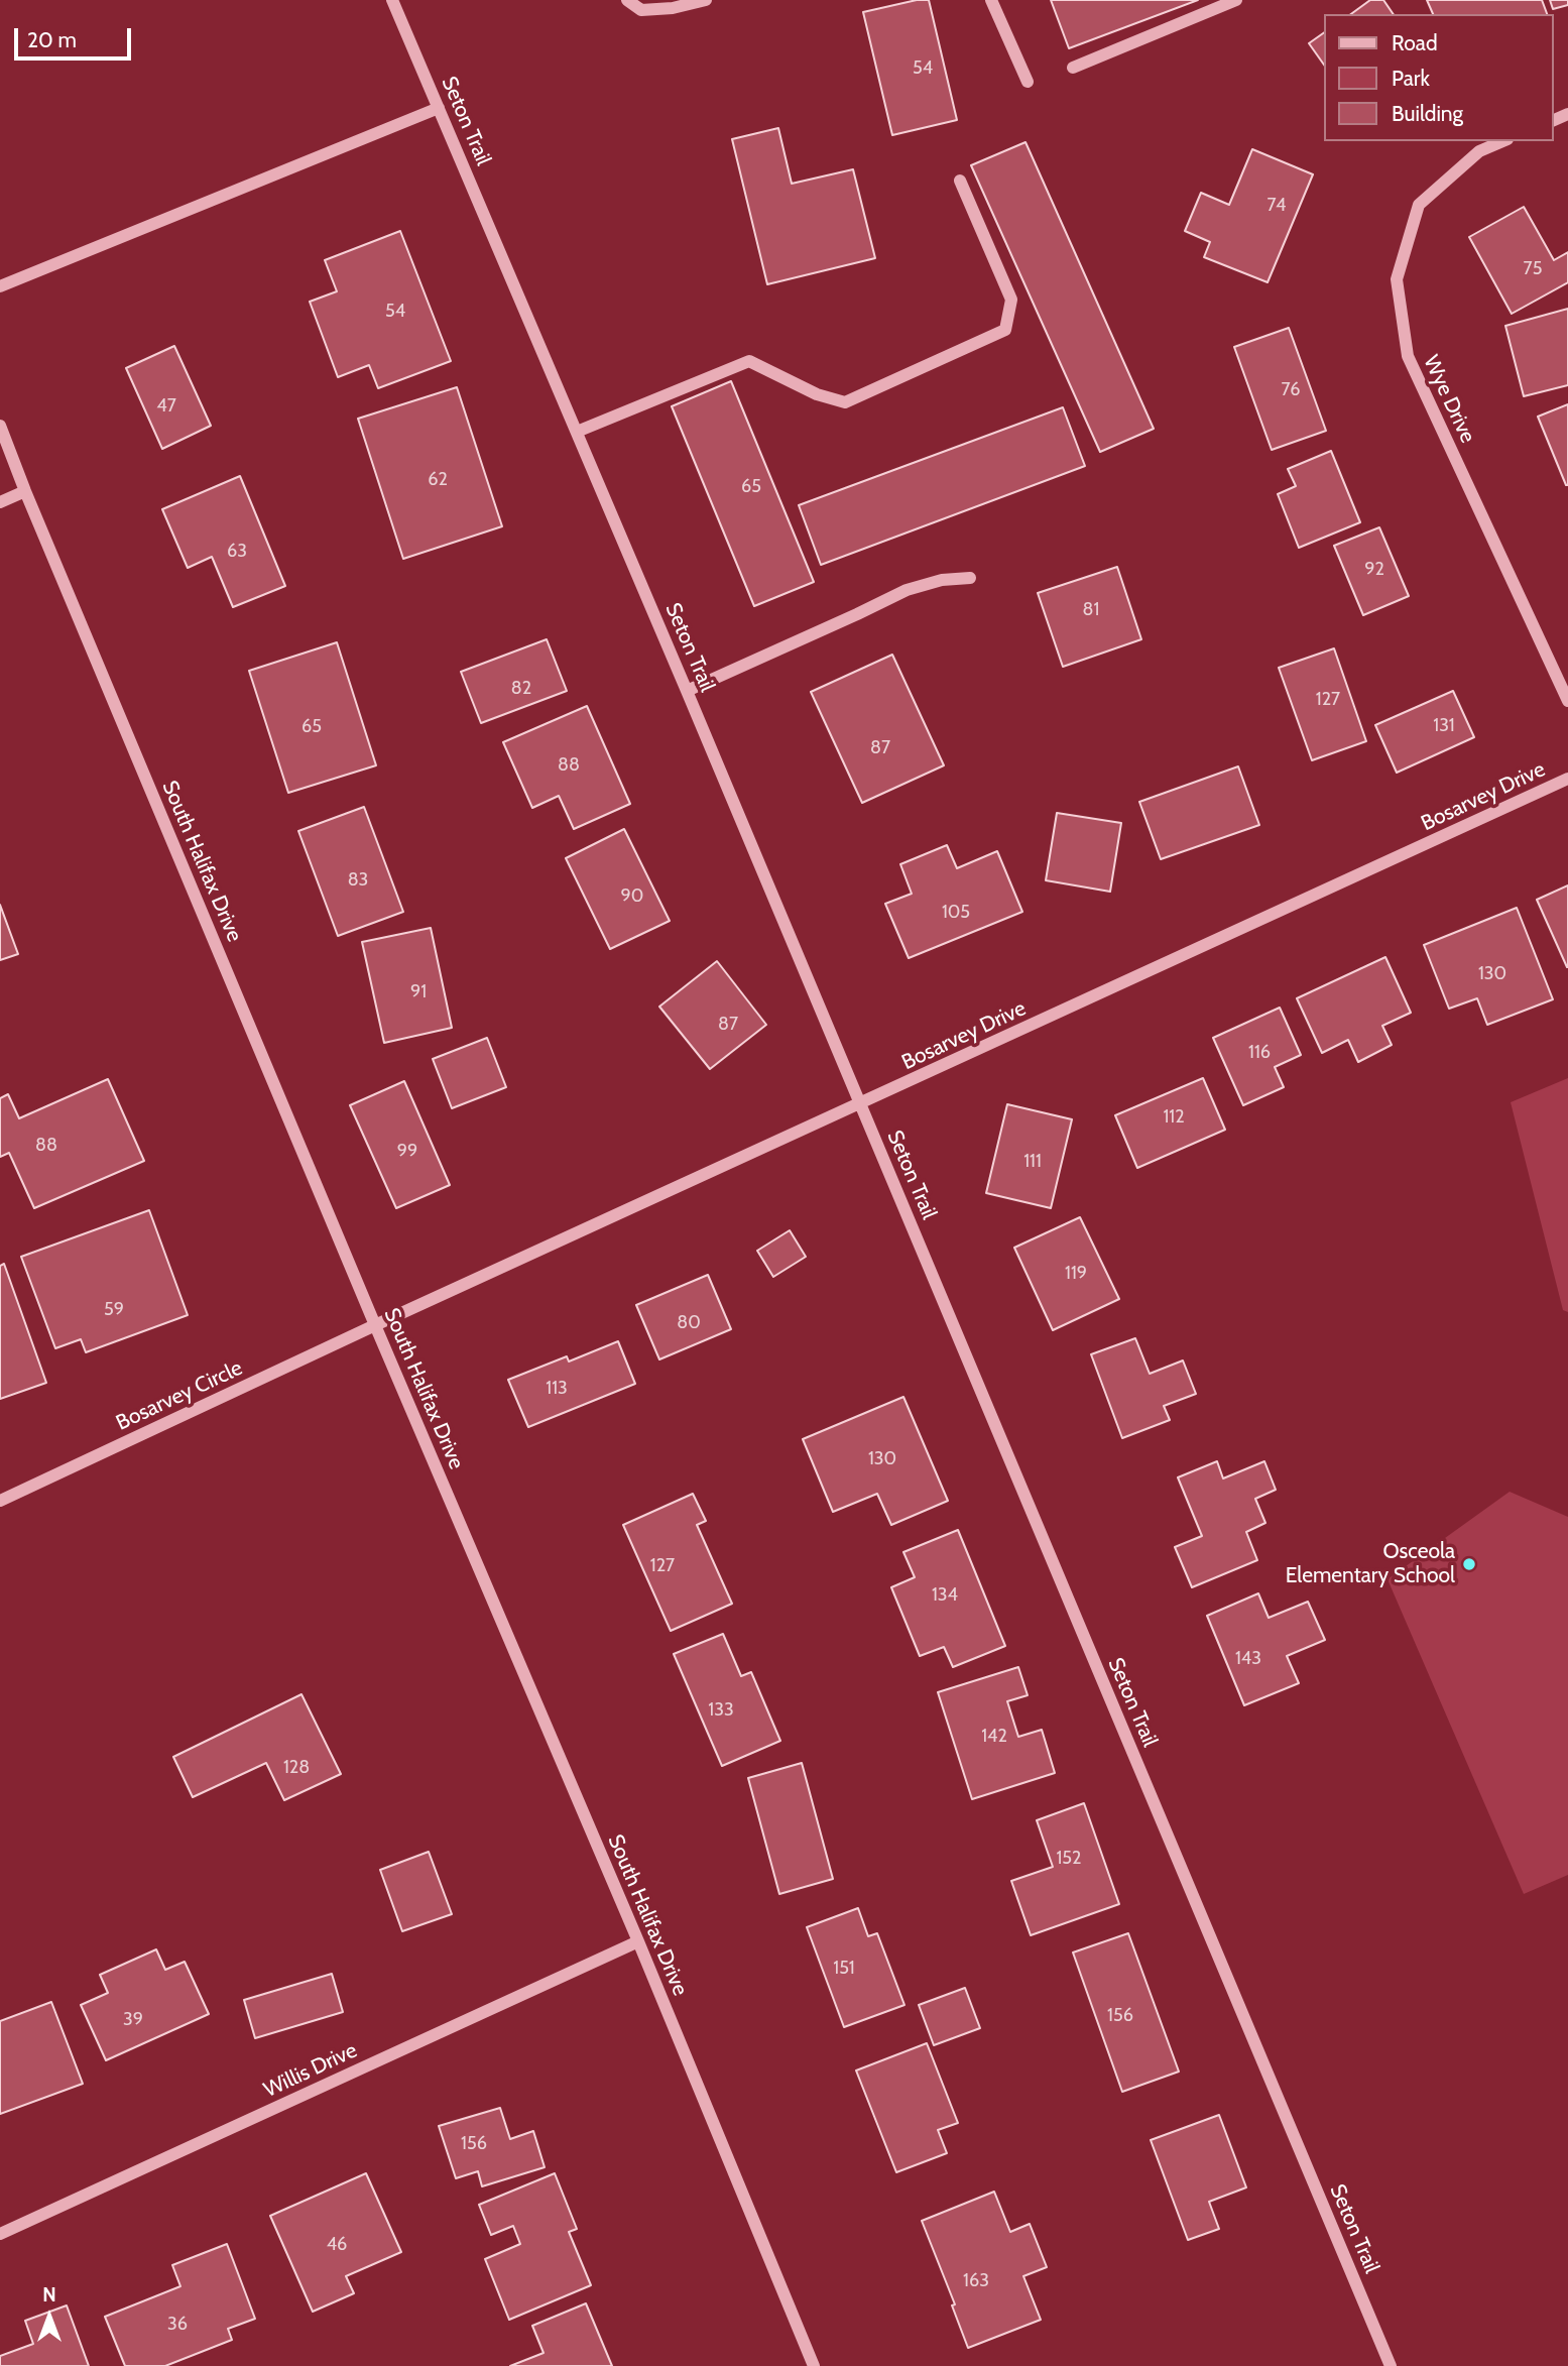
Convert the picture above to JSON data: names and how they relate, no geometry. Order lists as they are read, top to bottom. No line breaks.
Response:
{"streets":{"street":["Seton Trail","Wye Drive","Bosarvey Drive","South Halifax Drive","Bosarvey Circle","Willis Drive"]},"crossings":[["Seton Trail","Bosarvey Drive"],["Bosarvey Drive","South Halifax Drive"],["Bosarvey Drive","Bosarvey Circle"],["South Halifax Drive","Bosarvey Circle"],["South Halifax Drive","Willis Drive"]],"places":["Osceola Elementary School"],"house_numbers":["54","74","75","54","76","47","62","65","63","92","81","82","127","131","65","87","88","83","90","105","130","91","87","116","112","88","99","111","119","59","80","113","130","127","134","143","133","142","128","152","151","156","39","156","46","163","36"],"legend":["Road","Park","Building"],"scale_bar":"20 m","north":"top"}
